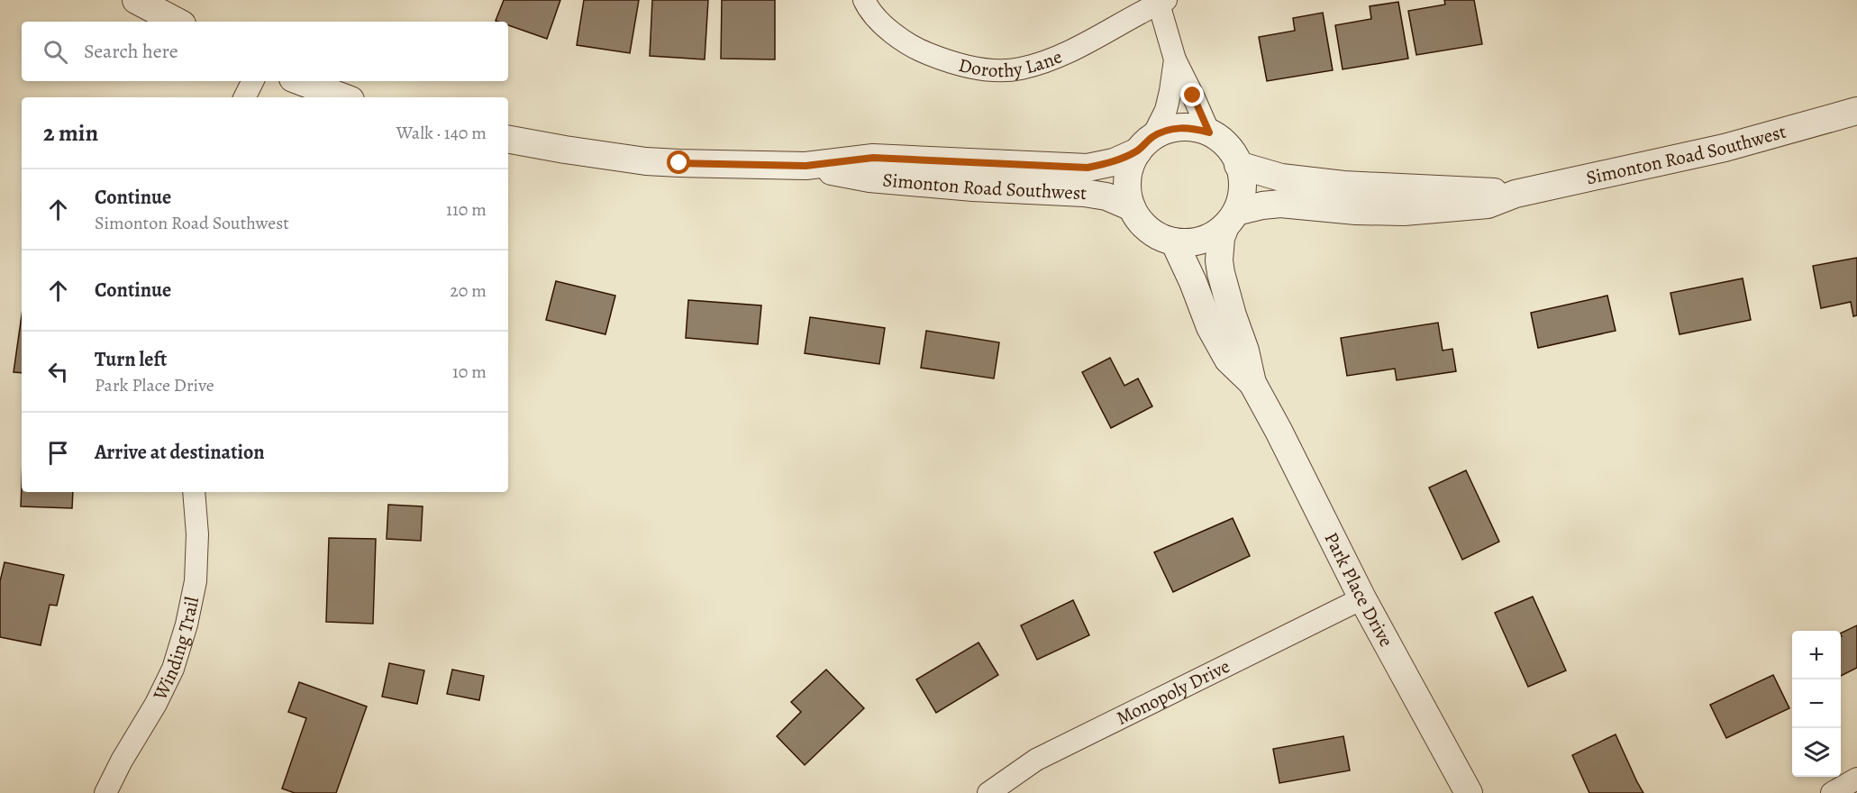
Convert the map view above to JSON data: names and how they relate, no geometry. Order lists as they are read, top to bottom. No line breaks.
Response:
{"streets":{"street":["Dorothy Lane","Simonton Road Southwest","Park Place Drive","Winding Trail","Monopoly Drive"]},"crossings":[["Simonton Road Southwest","Park Place Drive"],["Park Place Drive","Monopoly Drive"]],"page":{"search":"Search here","heading":["2 min","Walk · 140 m"],"list":[["Continue","Simonton Road Southwest","110 m"],["Continue","20 m"],["Turn left","Park Place Drive","10 m"],"Arrive at destination"],"map_buttons":["+","−"]}}
